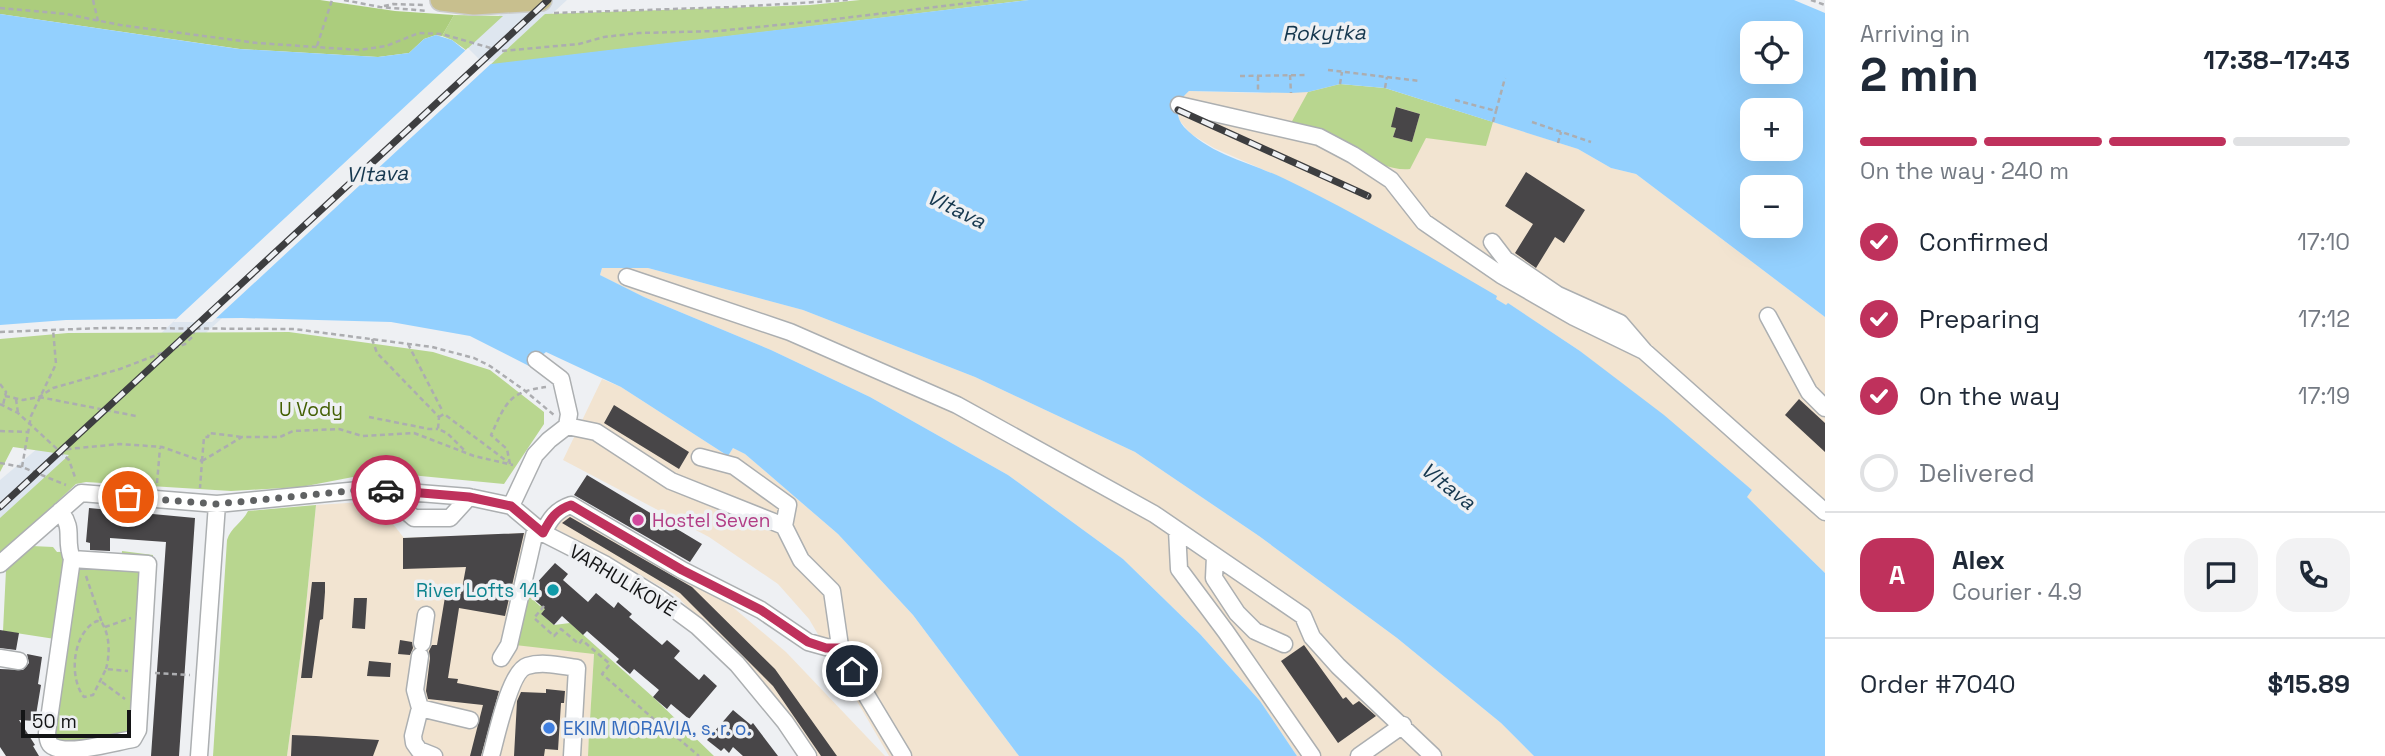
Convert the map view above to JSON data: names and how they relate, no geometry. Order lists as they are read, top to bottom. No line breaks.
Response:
{"streets":{"street":["VARHULÍKOVÉ"]},"water":["Rokytka","Vltava"],"parks":["U Vody"],"places":["Hostel Seven","River Lofts 14","EKIM MORAVIA, s. r. o."],"scale_bar":"50 m","page":{"heading":["2 min","Arriving in","17:38–17:43"],"panel":["Alex","Courier · 4.9","Order #7040","$15.89"],"map_buttons":["+","−"],"bar":"On the way · 240 m","list":[["Confirmed","17:10"],["Preparing","17:12"],["On the way","17:19"],"Delivered"],"round":"A","scale":"50 m"}}
